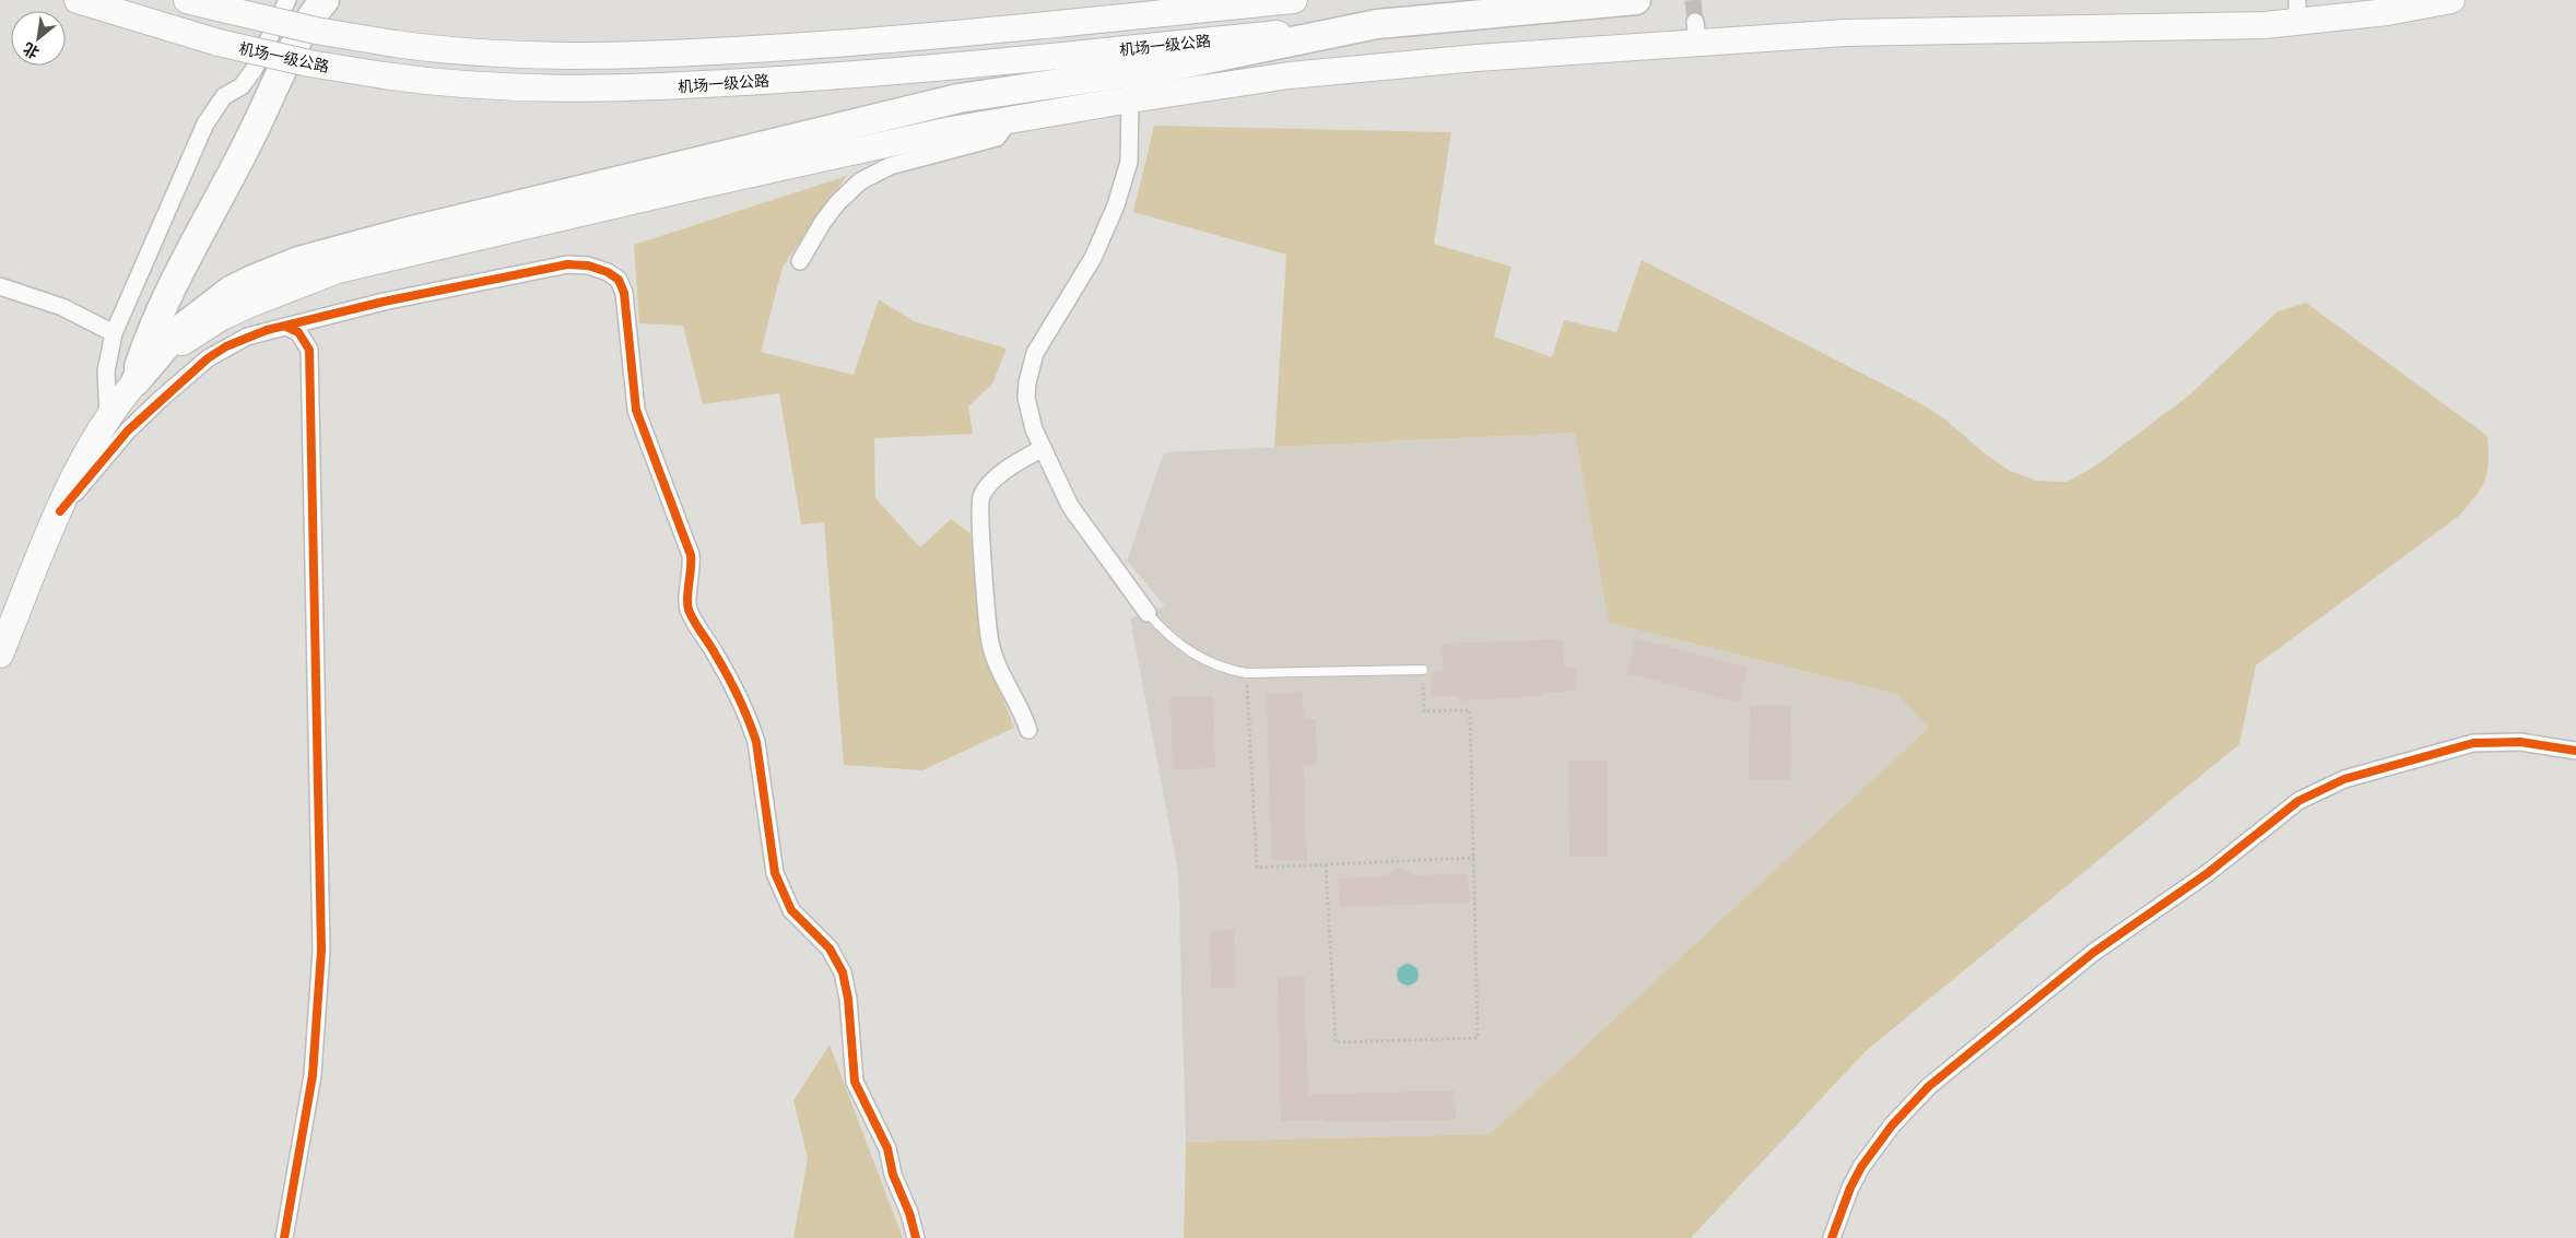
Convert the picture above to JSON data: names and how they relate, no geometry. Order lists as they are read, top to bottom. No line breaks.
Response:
{"streets":{"highway":["机场一级公路"]},"north":"bottom left"}
